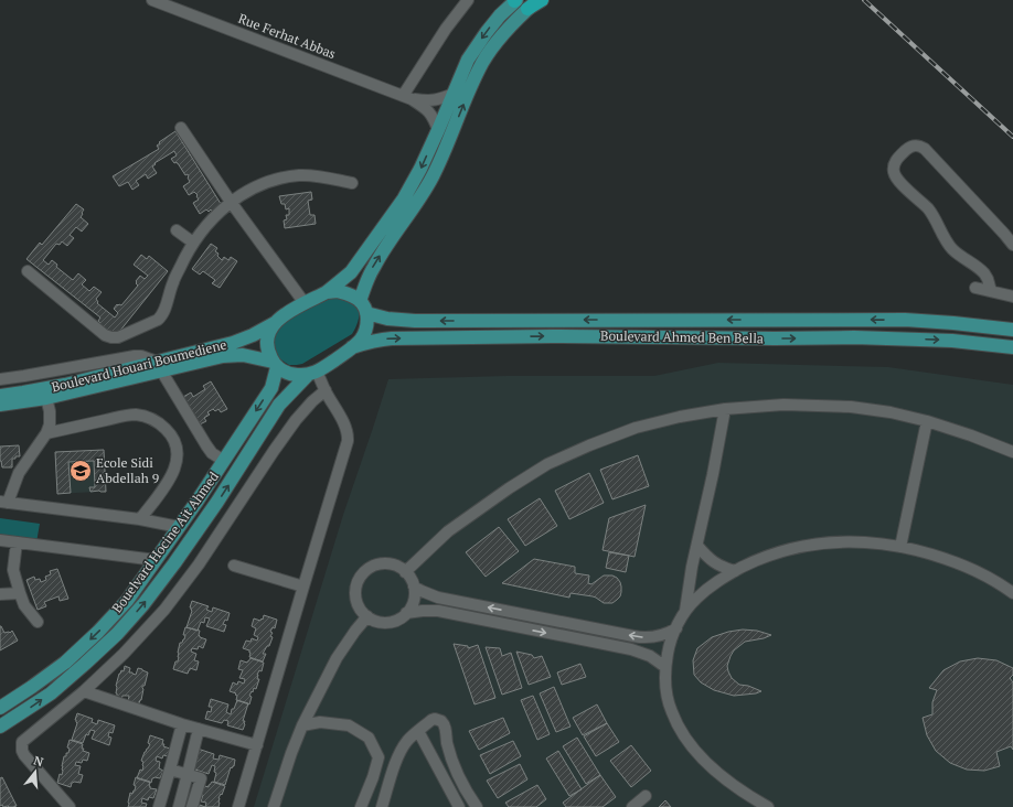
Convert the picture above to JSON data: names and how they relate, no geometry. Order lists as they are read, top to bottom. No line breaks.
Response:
{"streets":{"main road":["Boulevard Ahmed Ben Bella","Boulevard Houari Boumediene","Bouelvard Hocine Ait Ahmed"],"street":["Rue Ferhat Abbas"]},"crossings":[["Boulevard Ahmed Ben Bella","Boulevard Houari Boumediene"],["Boulevard Ahmed Ben Bella","Bouelvard Hocine Ait Ahmed"],["Boulevard Houari Boumediene","Bouelvard Hocine Ait Ahmed"]],"places":{"school or university":["Ecole Sidi Abdellah 9"]},"north":"top"}
